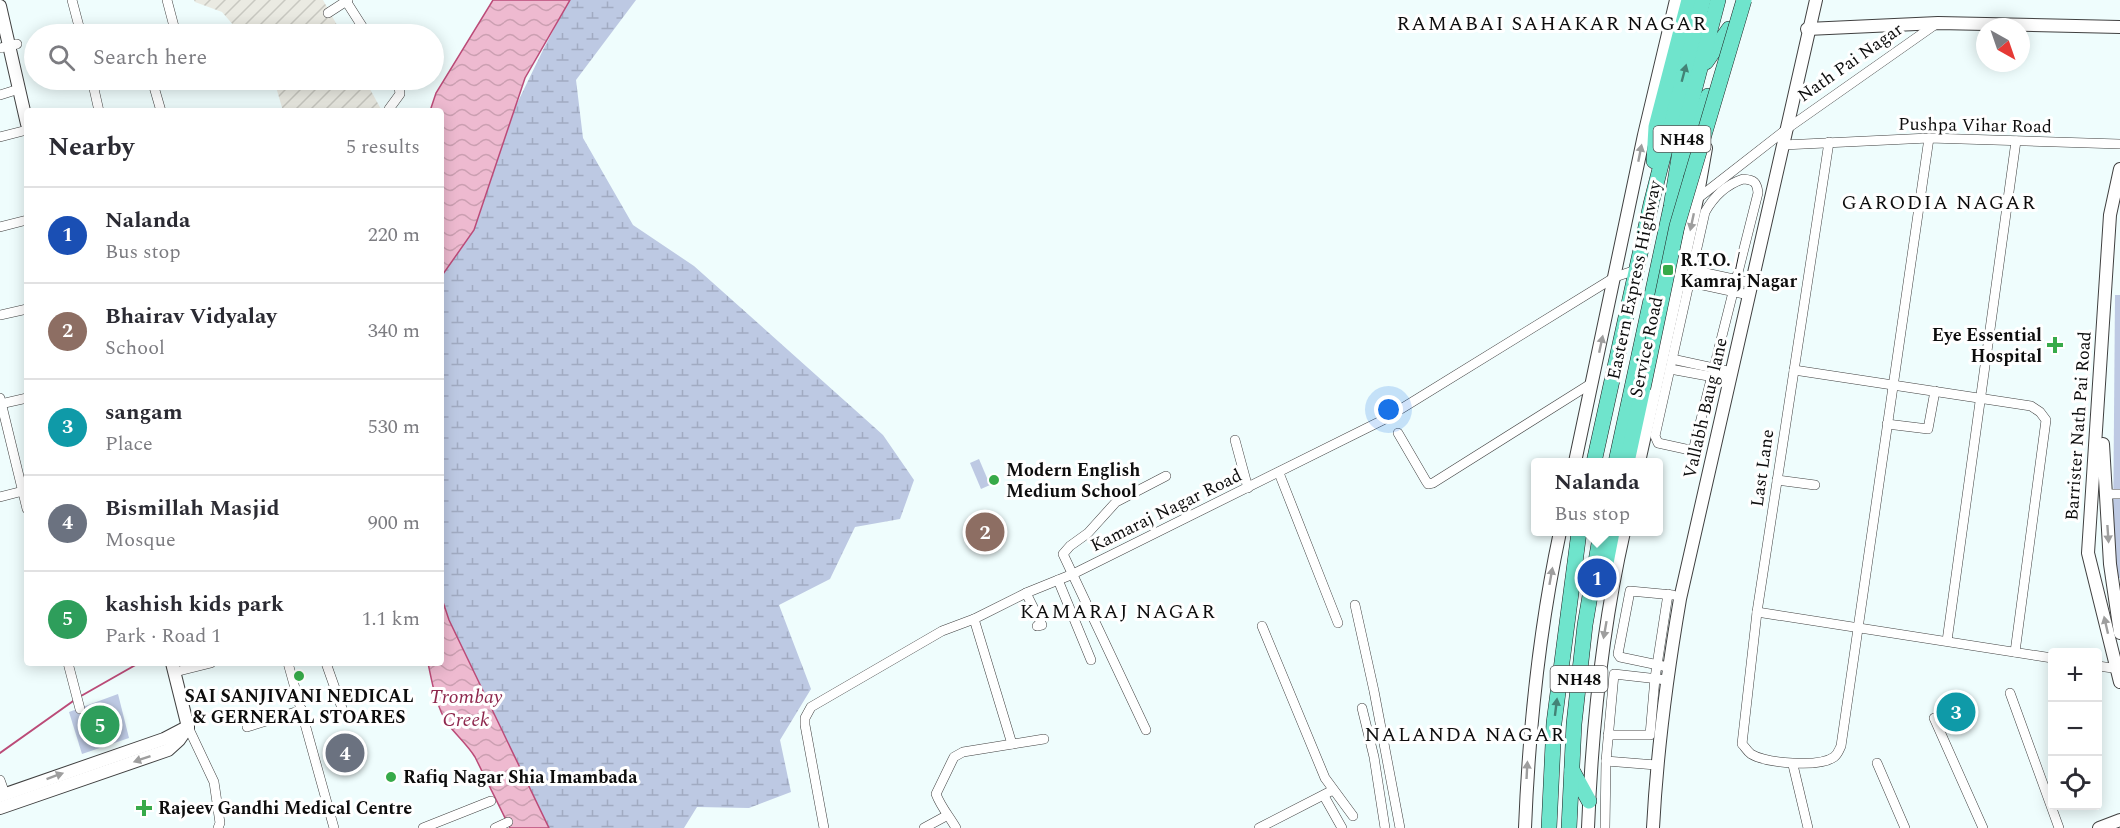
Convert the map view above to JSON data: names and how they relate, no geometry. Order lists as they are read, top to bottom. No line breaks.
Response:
{"streets":{"highway":["NH48","Eastern Express Highway"],"street":["Nath Pai Nagar","Pushpa Vihar Road","Service Road","Vallabh Baug lane","Barrister Nath Pai Road","Last Lane","Kamaraj Nagar Road"]},"crossings":[["Nath Pai Nagar","Service Road"],["Nath Pai Nagar","Vallabh Baug lane"],["Pushpa Vihar Road","Vallabh Baug lane"],["Pushpa Vihar Road","Last Lane"],["Eastern Express Highway","Kamaraj Nagar Road"]],"districts":["RAMABAI SAHAKAR NAGAR","GARODIA NAGAR","KAMARAJ NAGAR","NALANDA NAGAR"],"water":["Trombay Creek"],"places":{"transit":["R.T.O. / Kamraj Nagar"],"health":["Eye Essential Hospital","Rajeev Gandhi Medical Centre"],"other":["Modern English Medium School","SAI SANJIVANI NEDICAL & GERNERAL STOARES","Rafiq Nagar Shia Imambada"]},"north":"bottom right","page":{"search":"Search here","heading":["Nearby","5 results"],"list":[{"mark":"1","name":"Nalanda","note":"Bus stop","value":"220 m"},{"mark":"2","name":"Bhairav Vidyalay","note":"School","value":"340 m"},{"mark":"3","name":"sangam","note":"Place","value":"530 m"},{"mark":"4","name":"Bismillah Masjid","note":"Mosque","value":"900 m"},{"mark":"5","name":"kashish kids park","note":"Park · Road 1","value":"1.1 km"}],"popup":["Nalanda","Bus stop"],"pins":["2","1","3","5","4"],"map_buttons":["+","−"]}}
